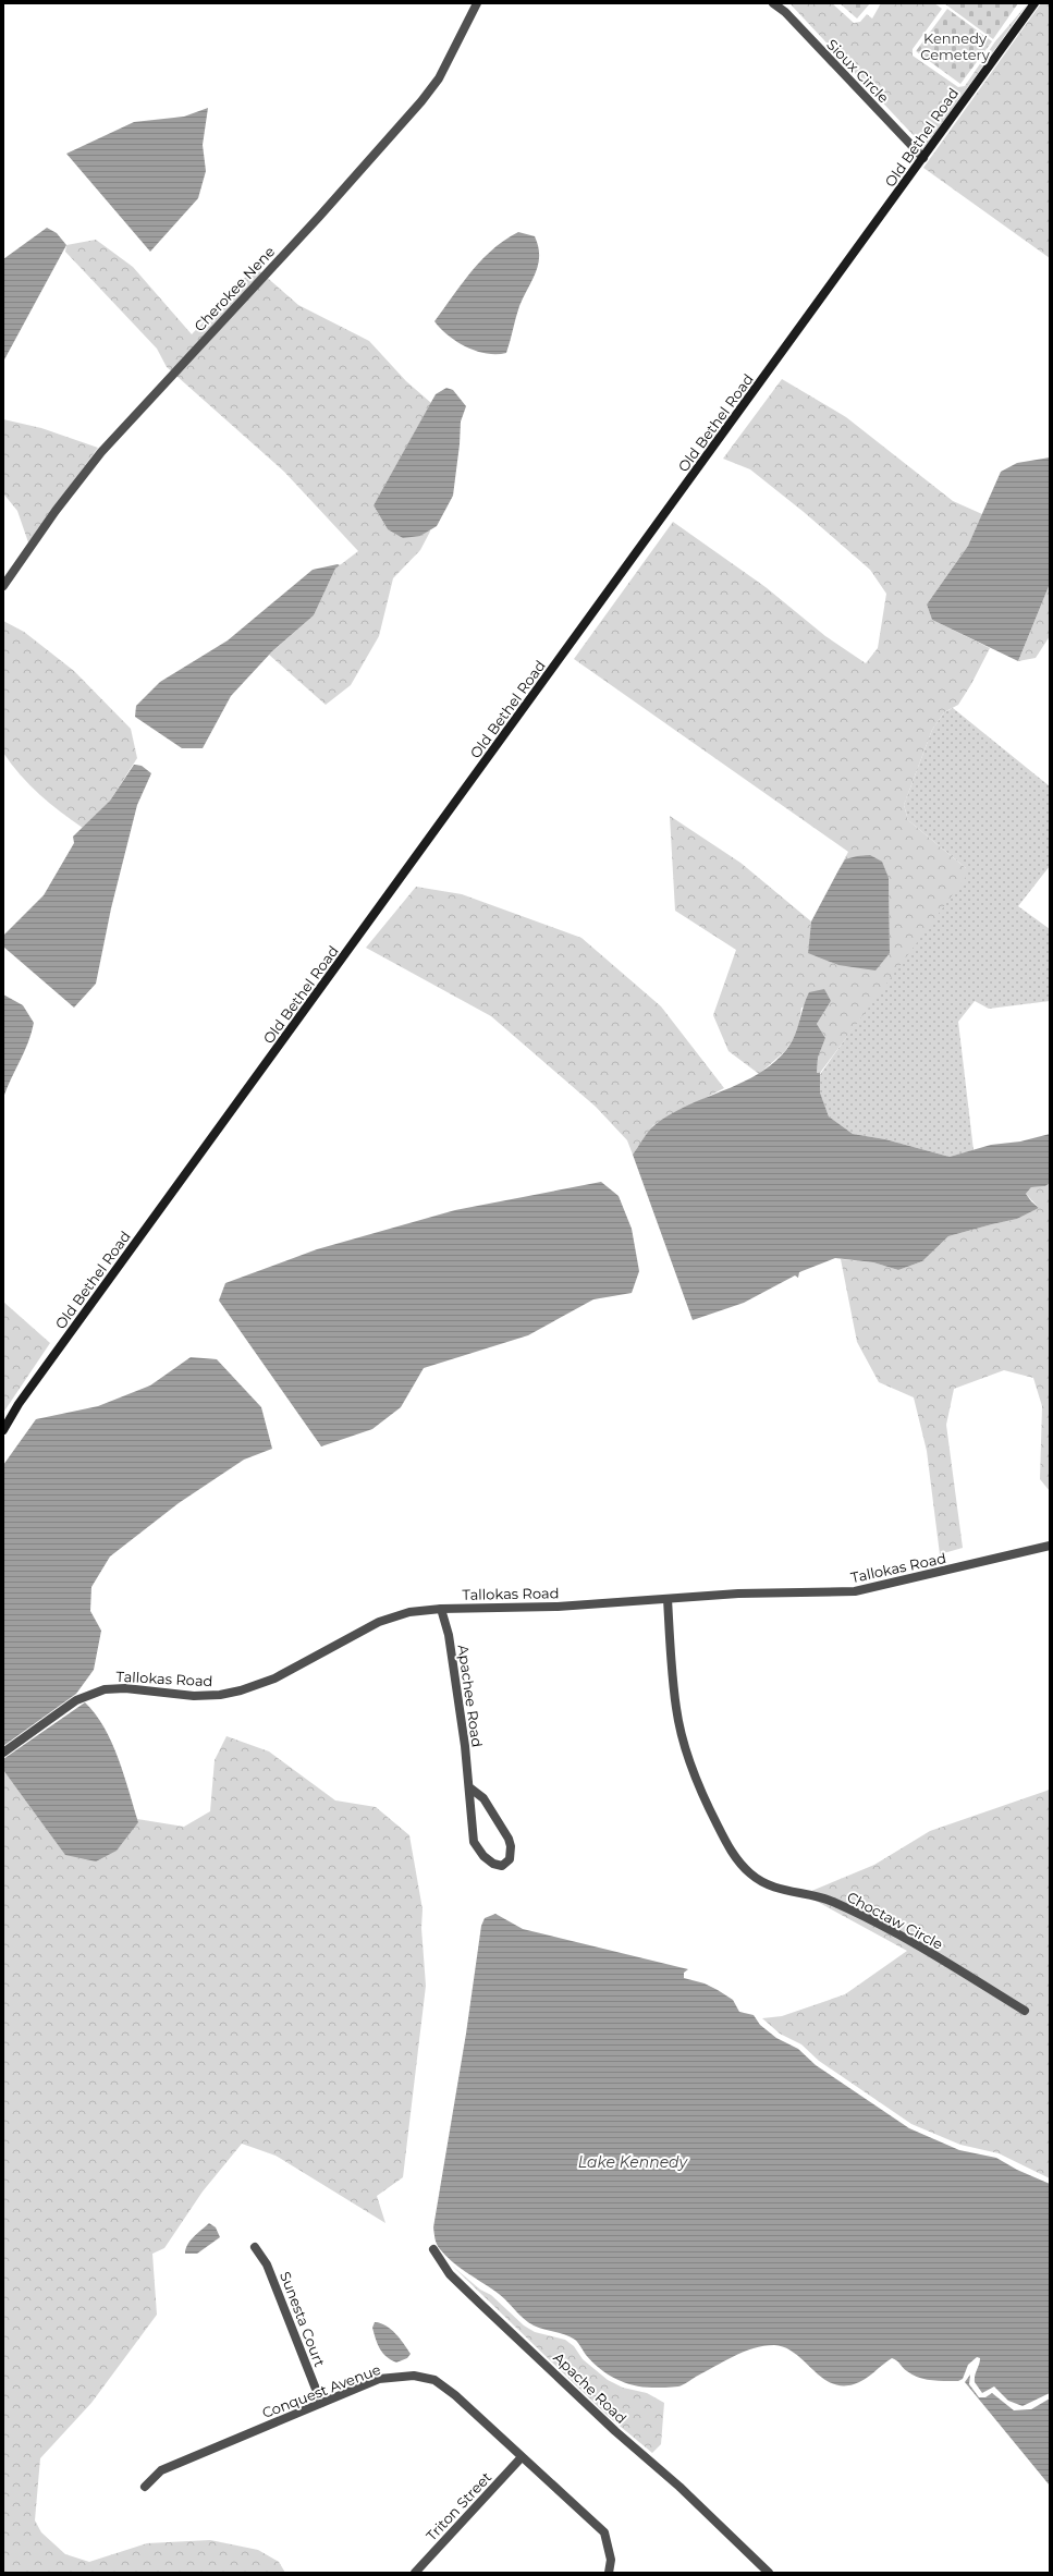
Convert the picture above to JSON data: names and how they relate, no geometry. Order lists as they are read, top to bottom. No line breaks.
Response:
{"streets":{"street":["Sioux Circle","Old Bethel Road","Cherokee Nene","Tallokas Road","Apachee Road","Choctaw Circle","Sunesta Court","Apache Road","Conquest Avenue","Triton Street"]},"crossings":[["Sioux Circle","Old Bethel Road"],["Tallokas Road","Apachee Road"],["Tallokas Road","Choctaw Circle"],["Sunesta Court","Conquest Avenue"],["Conquest Avenue","Triton Street"]],"water":["Lake Kennedy"],"parks":["Kennedy Cemetery"]}
